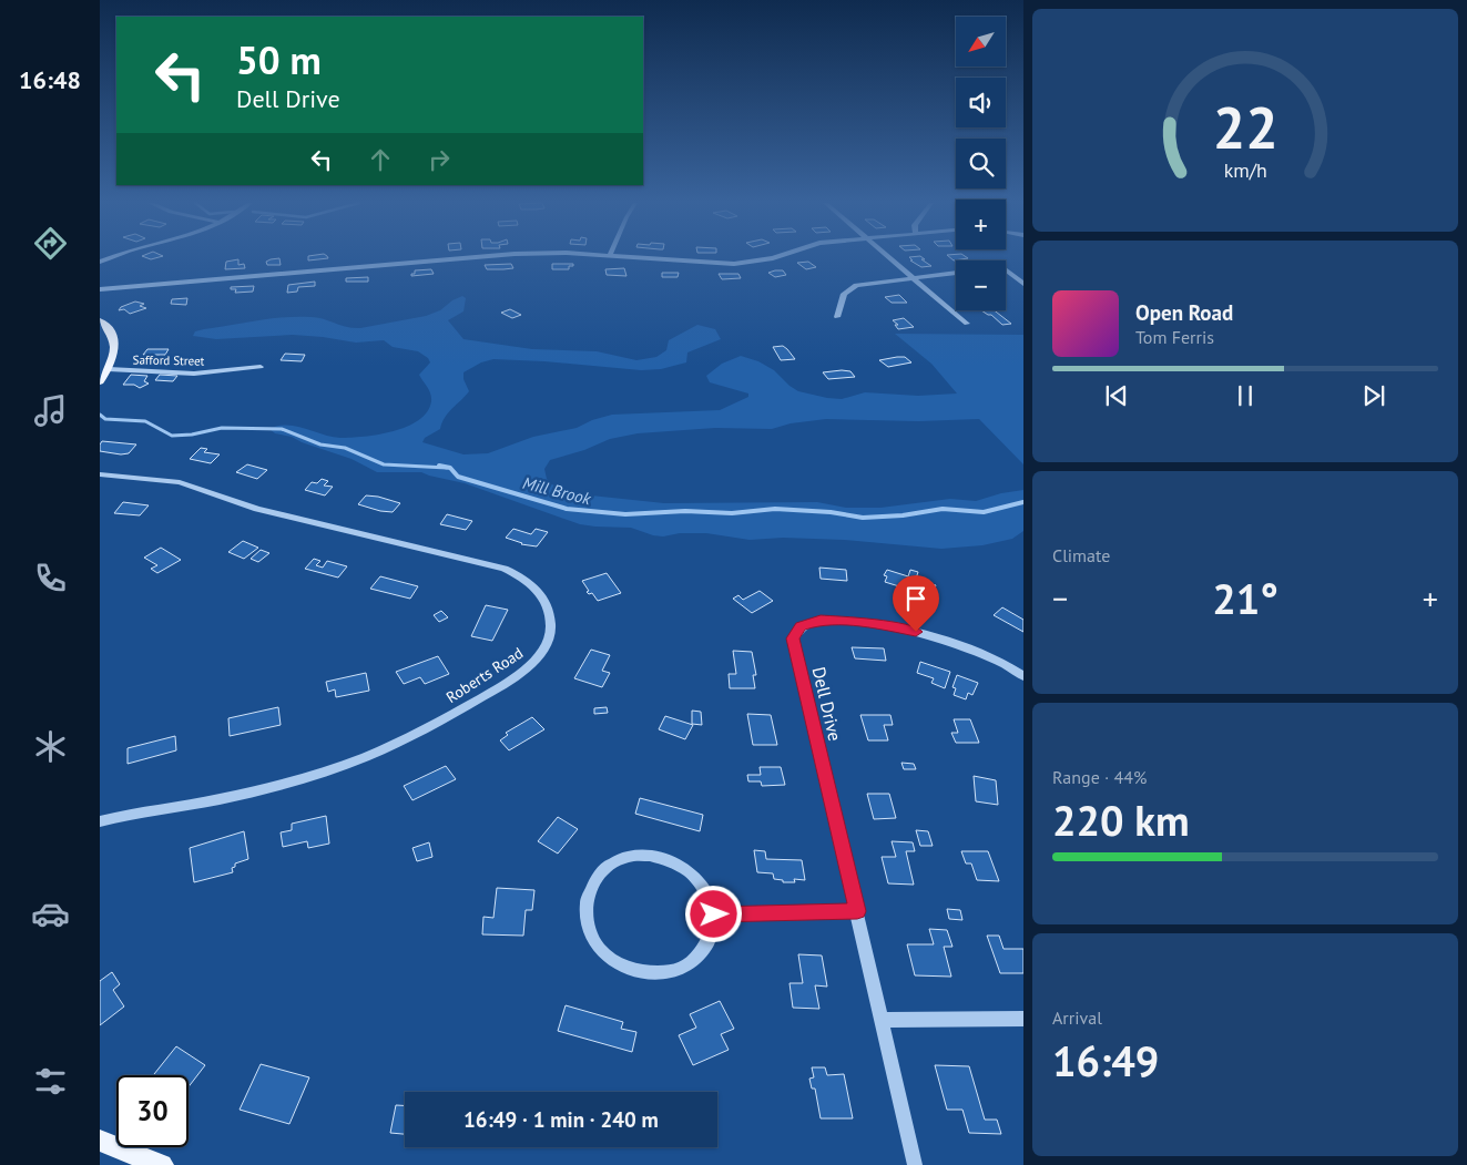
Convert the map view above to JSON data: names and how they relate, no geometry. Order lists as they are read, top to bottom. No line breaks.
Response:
{"streets":{"street":["Safford Street","Roberts Road","Dell Drive"]},"water":["Mill Brook"],"north":"bottom left","page":{"tabs":"16:48","map_buttons":["+","−"],"turn":["50 m","Dell Drive"],"song":["Open Road","Tom Ferris"],"tile":["Climate",["Range · 44%","220 km"],["Arrival","16:49"]],"heat":["−","21°","+"],"limit":"30","trip":"16:49 · 1 min · 240 m","gauge":["22","km/h"]}}
